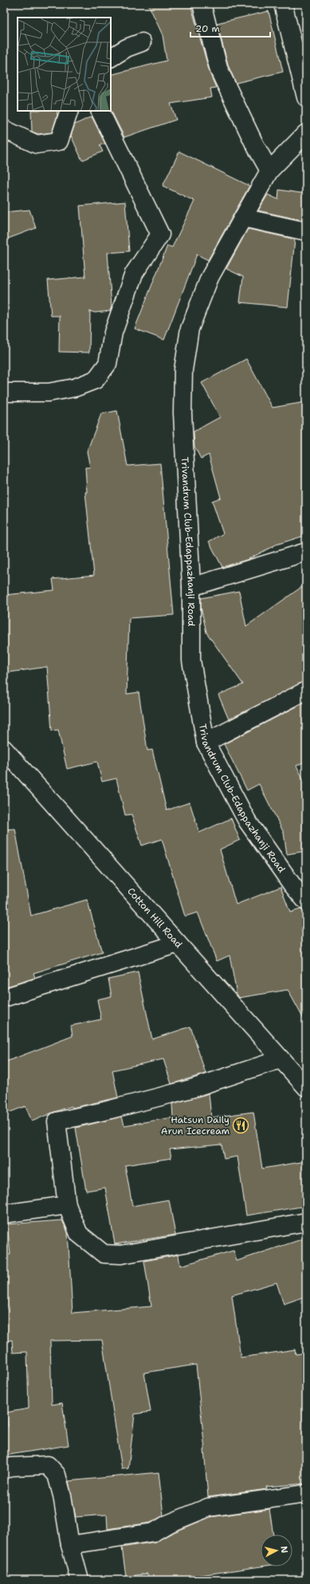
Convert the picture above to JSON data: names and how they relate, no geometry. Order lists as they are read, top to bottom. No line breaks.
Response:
{"streets":{"street":["Trivandrum Club-Edappazhanji Road","Cotton Hill Road"]},"places":{"restaurant":["Hatsun Daily Arun Icecream"]},"scale_bar":"20 m","north":"right"}
